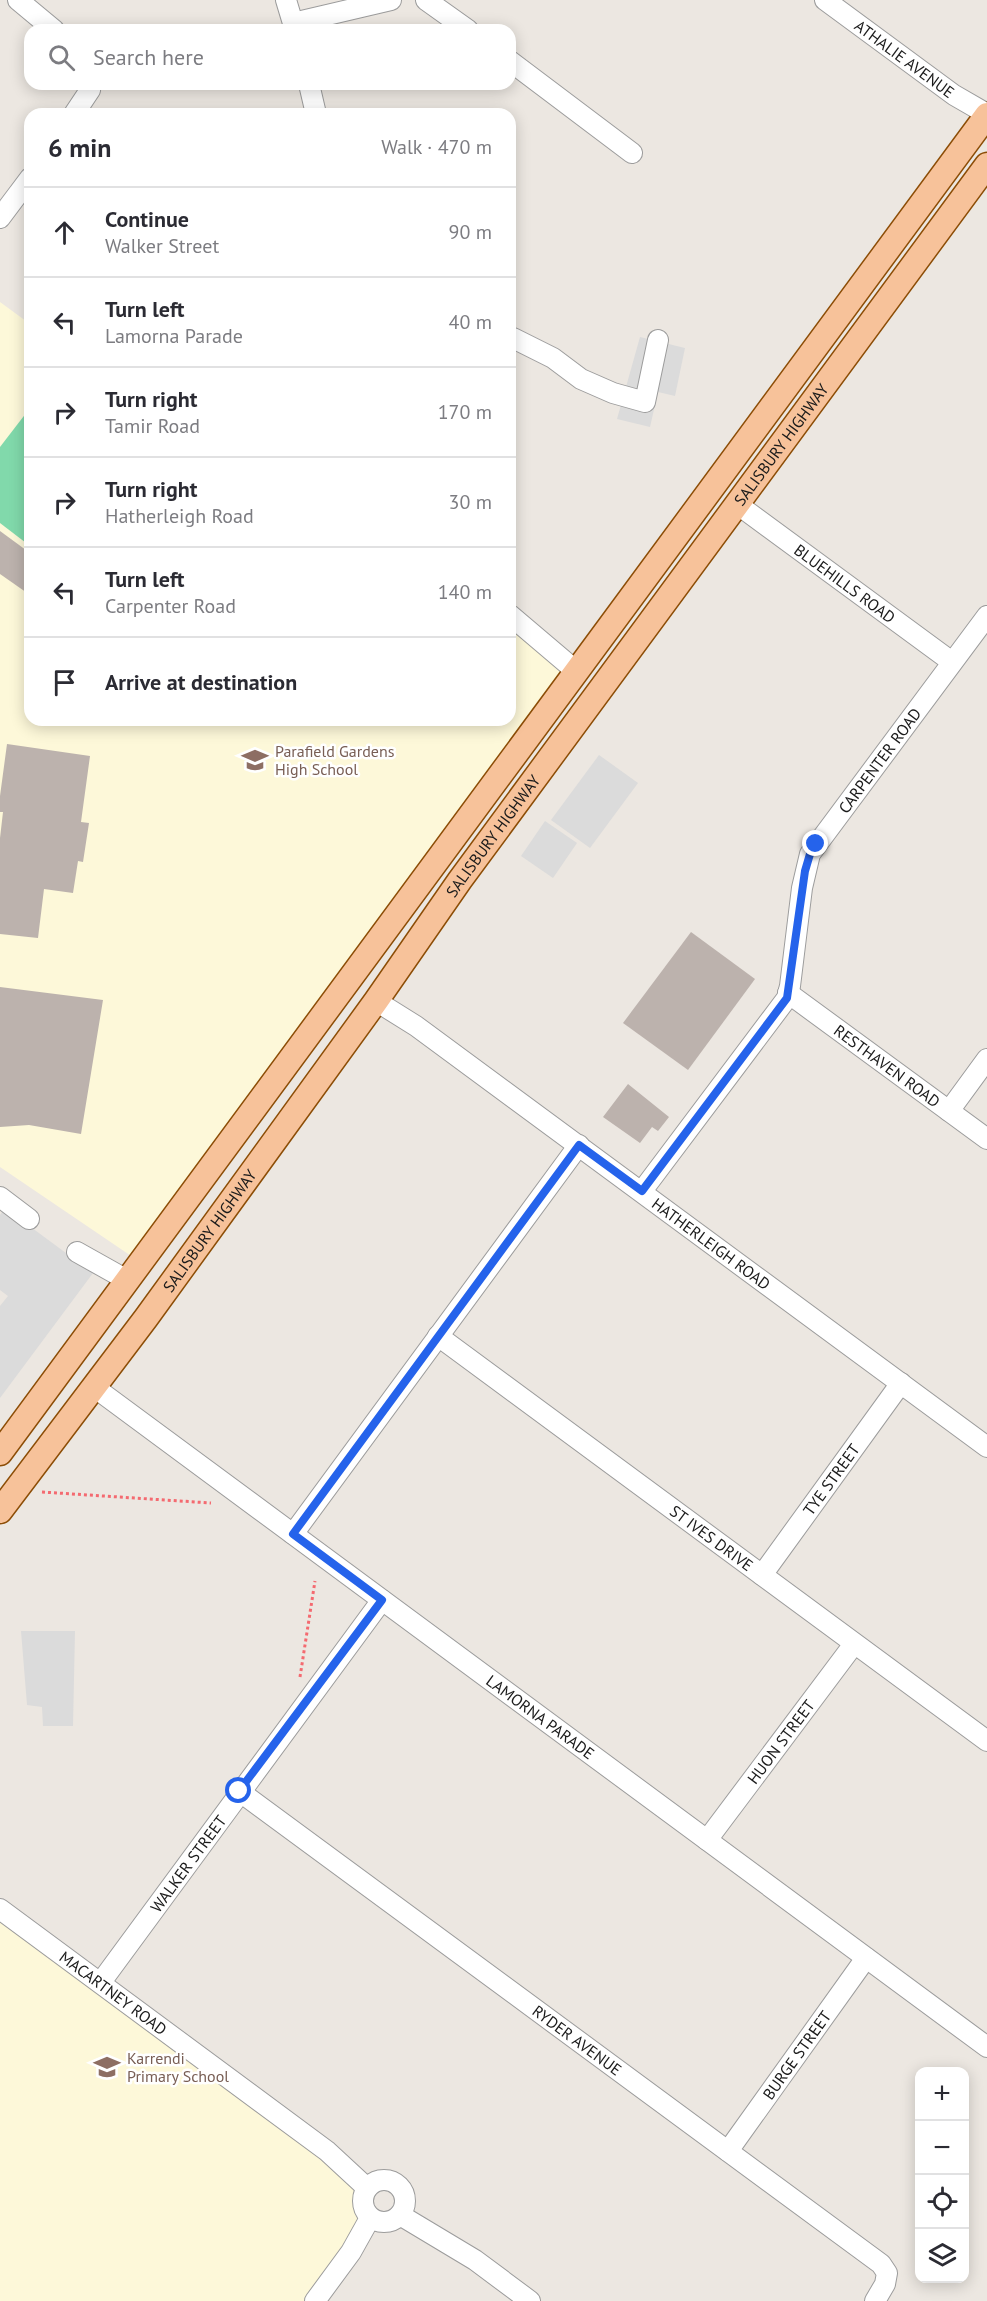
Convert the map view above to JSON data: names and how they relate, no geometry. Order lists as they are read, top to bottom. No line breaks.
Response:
{"streets":{"main road":["SALISBURY HIGHWAY"],"street":["ATHALIE AVENUE","BLUEHILLS ROAD","CARPENTER ROAD","RESTHAVEN ROAD","HATHERLEIGH ROAD","TYE STREET","ST IVES DRIVE","LAMORNA PARADE","HUON STREET","WALKER STREET","MACARTNEY ROAD","RYDER AVENUE","BURGE STREET"]},"crossings":[["ATHALIE AVENUE","SALISBURY HIGHWAY"],["SALISBURY HIGHWAY","BLUEHILLS ROAD"],["SALISBURY HIGHWAY","HATHERLEIGH ROAD"],["SALISBURY HIGHWAY","LAMORNA PARADE"],["BLUEHILLS ROAD","CARPENTER ROAD"],["CARPENTER ROAD","RESTHAVEN ROAD"],["CARPENTER ROAD","HATHERLEIGH ROAD"],["HATHERLEIGH ROAD","TYE STREET"],["TYE STREET","ST IVES DRIVE"],["ST IVES DRIVE","HUON STREET"],["LAMORNA PARADE","HUON STREET"],["LAMORNA PARADE","WALKER STREET"],["LAMORNA PARADE","BURGE STREET"],["WALKER STREET","MACARTNEY ROAD"],["WALKER STREET","RYDER AVENUE"],["RYDER AVENUE","BURGE STREET"]],"places":{"school or university":["Parafield Gardens High School","Karrendi Primary School"]},"page":{"search":"Search here","heading":["6 min","Walk · 470 m"],"list":[["Continue","Walker Street","90 m"],["Turn left","Lamorna Parade","40 m"],["Turn right","Tamir Road","170 m"],["Turn right","Hatherleigh Road","30 m"],["Turn left","Carpenter Road","140 m"],"Arrive at destination"],"map_buttons":["+","−"]}}
